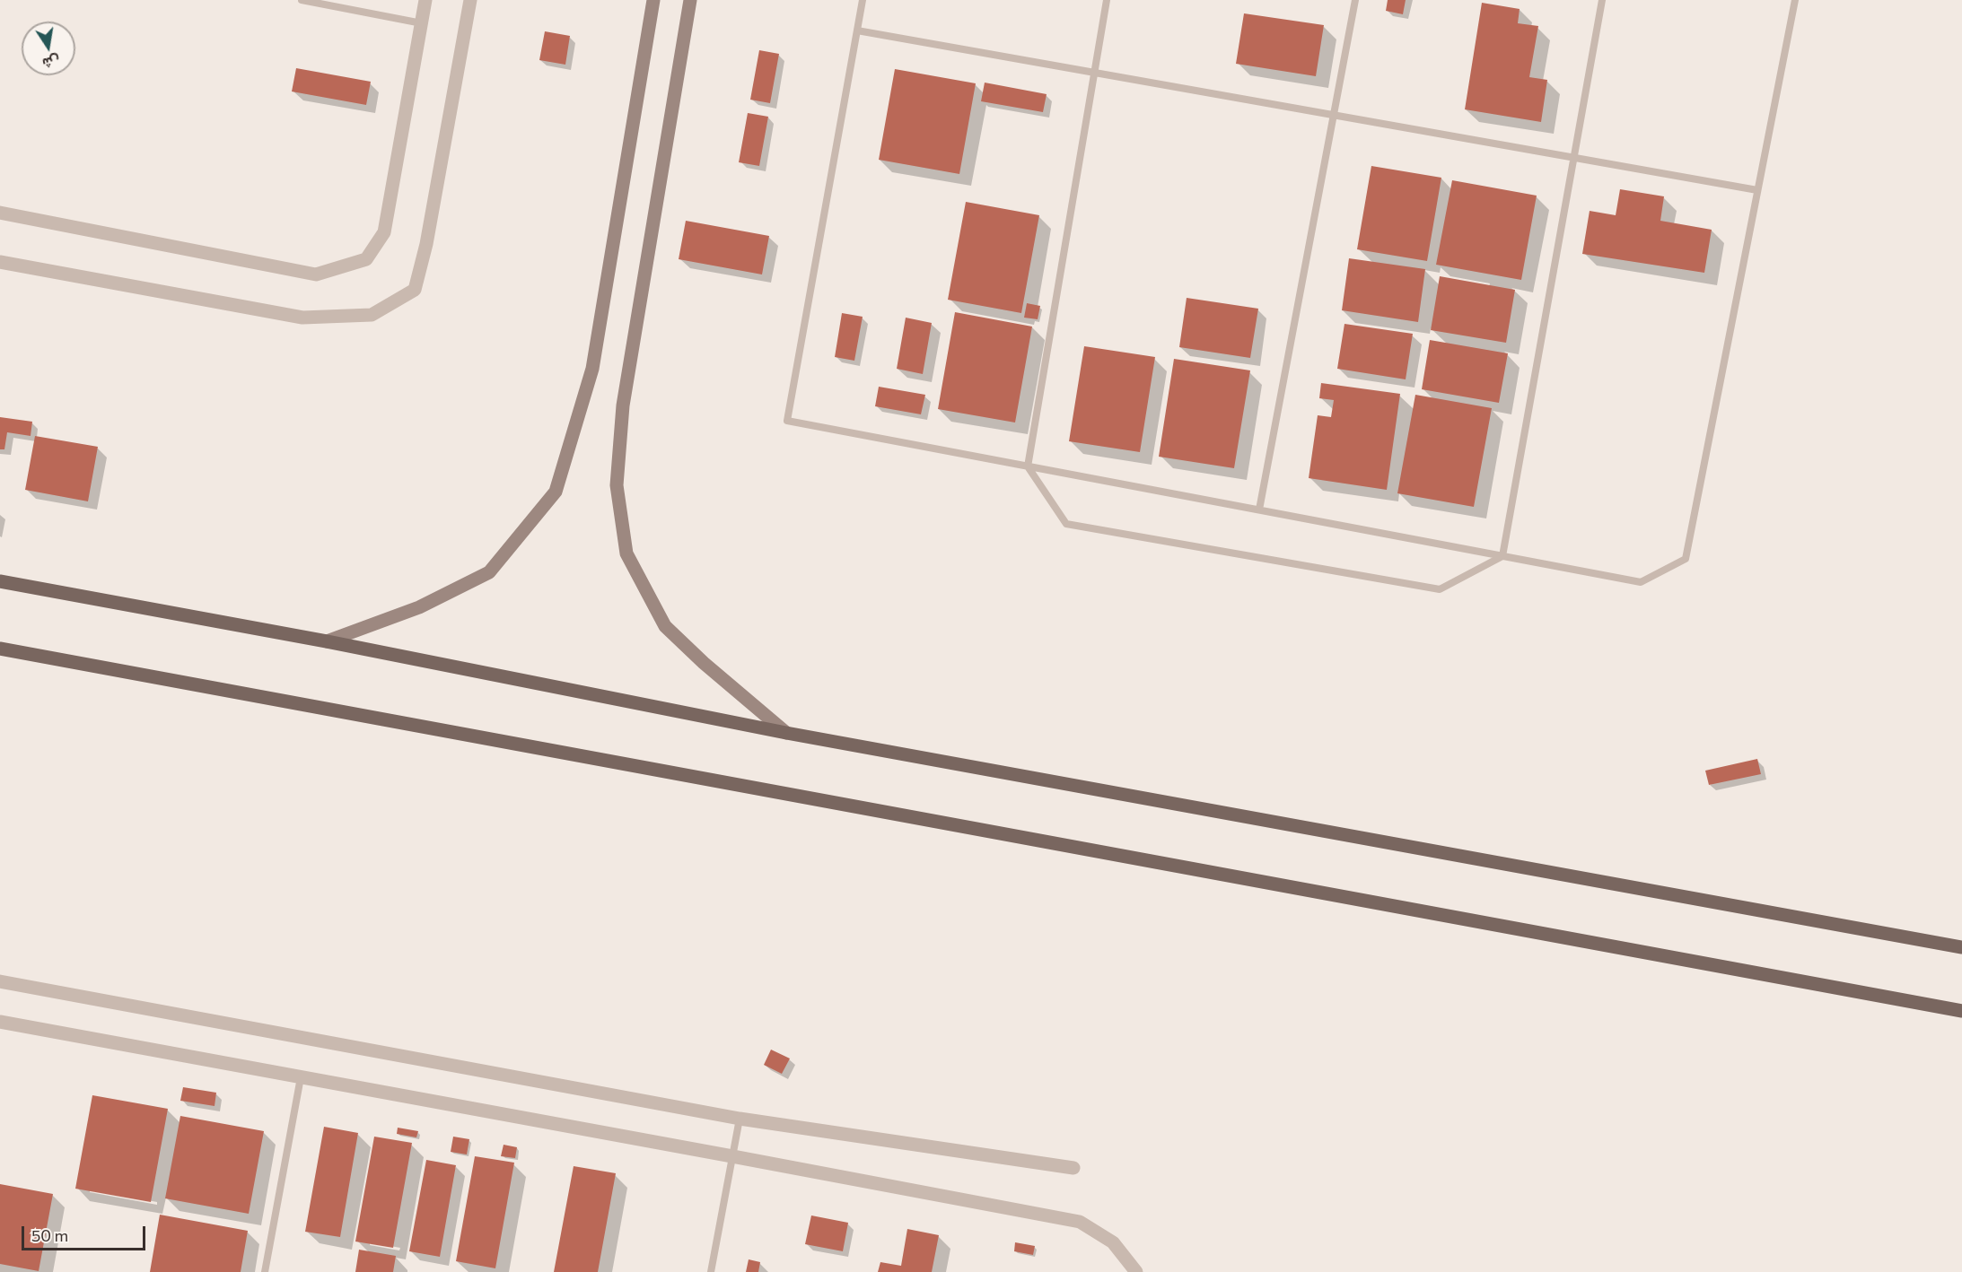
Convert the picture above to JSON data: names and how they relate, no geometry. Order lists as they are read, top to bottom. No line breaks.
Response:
{"scale_bar":"50 m","north":"bottom"}
